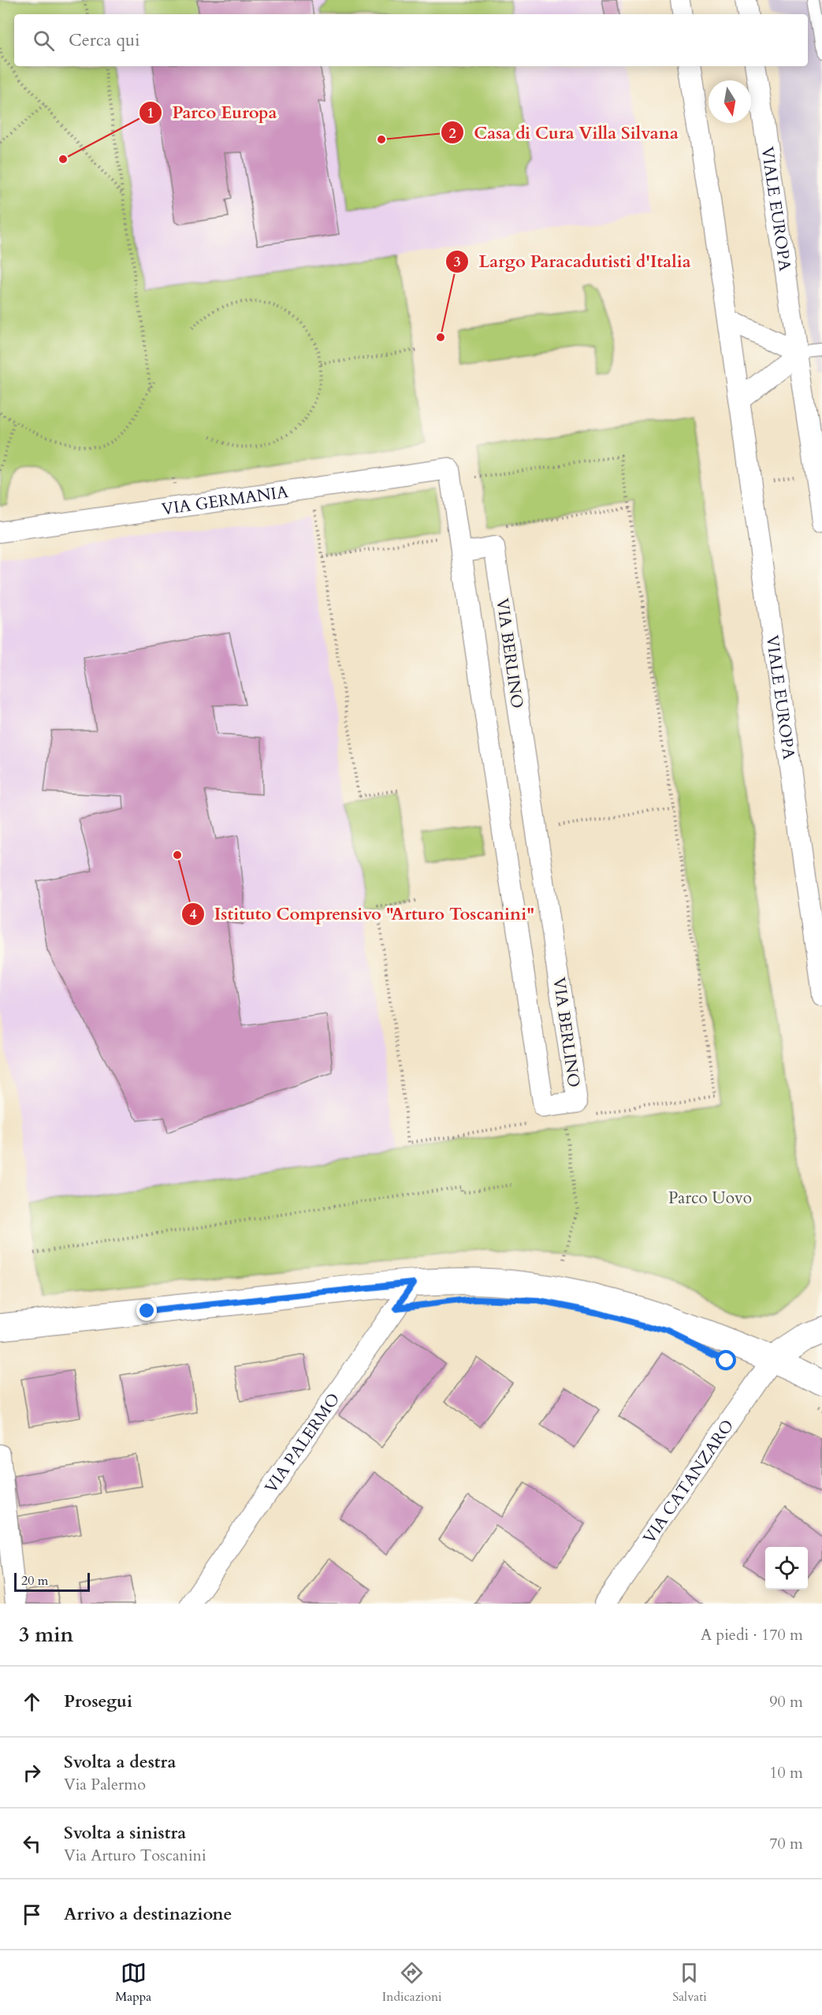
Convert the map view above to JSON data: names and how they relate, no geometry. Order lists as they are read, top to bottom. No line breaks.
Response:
{"streets":{"street":["VIALE EUROPA","VIA GERMANIA","VIA BERLINO","VIA PALERMO","VIA CATANZARO"]},"crossings":[["VIA GERMANIA","VIA BERLINO"]],"parks":["Parco Uovo"],"places":["Casa di Cura Villa Silvana","Parco Europa","Largo Paracadutisti d'Italia","Istituto Comprensivo \"Arturo Toscanini\""],"scale_bar":"20 m","north":"bottom","page":{"search":"Cerca qui","scale":"20 m","heading":["3 min","A piedi · 170 m"],"list":[["Prosegui","90 m"],["Svolta a destra","Via Palermo","10 m"],["Svolta a sinistra","Via Arturo Toscanini","70 m"],"Arrivo a destinazione"],"nav":["Mappa","Indicazioni","Salvati"]}}
